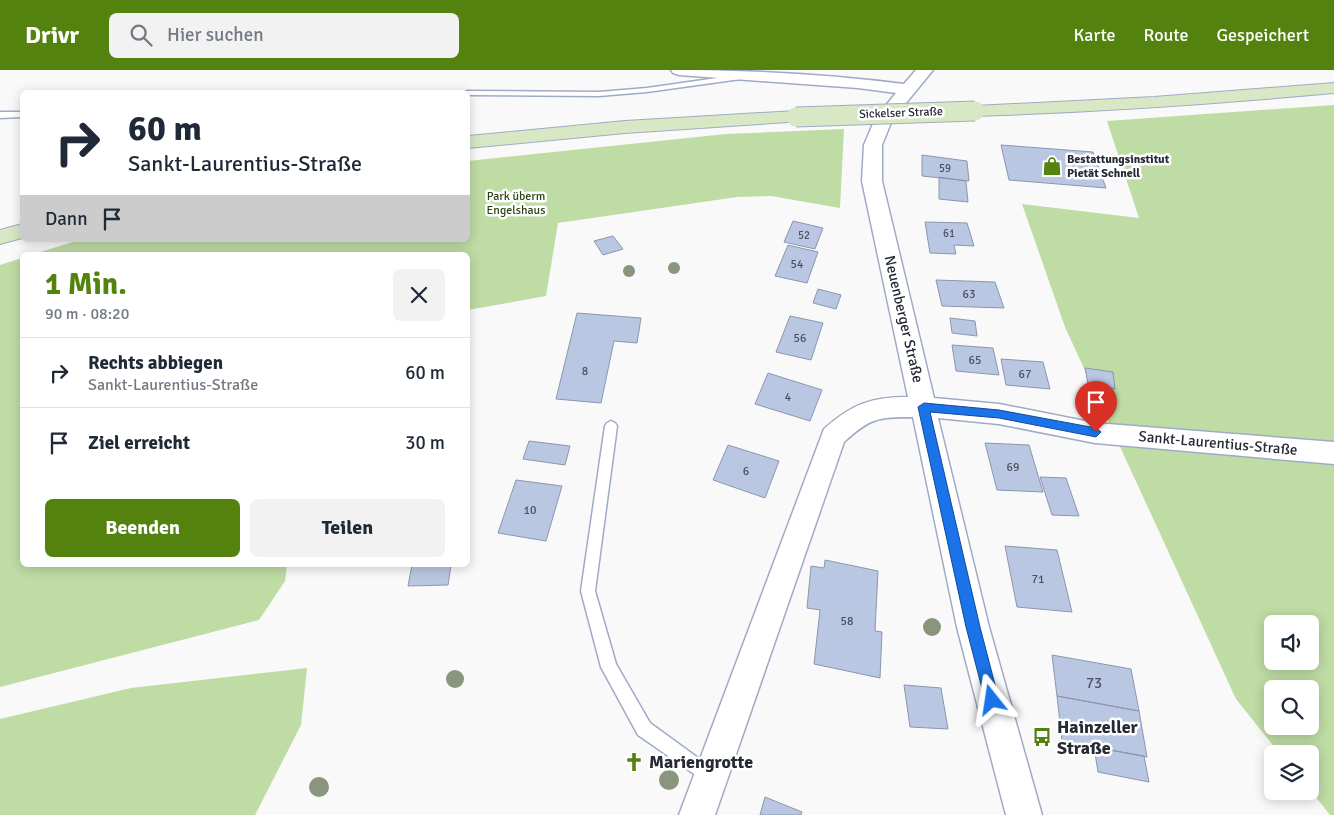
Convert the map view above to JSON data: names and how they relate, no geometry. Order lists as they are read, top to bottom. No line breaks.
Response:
{"streets":{"main road":["Sickelser Straße"],"street":["Neuenberger Straße","Sankt-Laurentius-Straße"]},"crossings":[["Neuenberger Straße","Sankt-Laurentius-Straße"]],"parks":["Park überm Engelshaus"],"places":{"shop":["Bestattungsinstitut Pietät Schnell"],"bus stop":["Hainzeller Straße"],"church":["Mariengrotte"]},"house_numbers":["59","61","52","54","63","56","65","8","67","4","69","6","10","71","58","73"],"page":{"header":"Drivr","search":"Hier suchen","nav":["Karte","Route","Gespeichert"],"turn":["60 m","Sankt-Laurentius-Straße"],"then":"Dann","heading":["1 Min.","90 m · 08:20"],"list":[{"name":"Rechts abbiegen","note":"Sankt-Laurentius-Straße","value":"60 m"},{"name":"Ziel erreicht","value":"30 m"}],"buttons":["Beenden","Teilen"]}}
